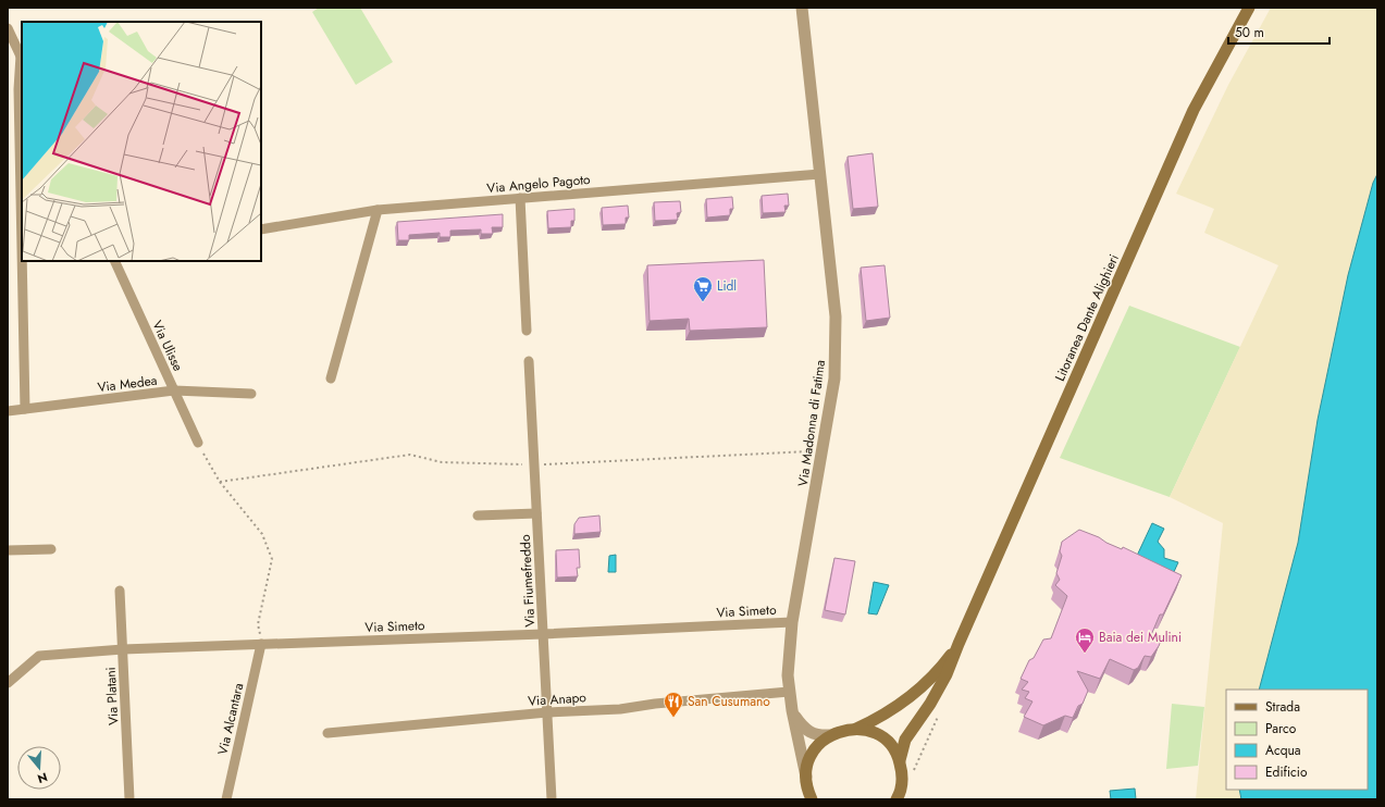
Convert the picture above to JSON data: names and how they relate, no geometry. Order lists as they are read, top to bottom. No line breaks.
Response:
{"streets":{"main road":["Litoranea Dante Alighieri"],"street":["Via Angelo Pagoto","Via Ulisse","Via Medea","Via Madonna di Fatima","Via Fiumefreddo","Via Simeto","Via Platani","Via Anapo","Via Alcantara"]},"crossings":[["Via Angelo Pagoto","Via Madonna di Fatima"],["Via Ulisse","Via Medea"],["Via Madonna di Fatima","Via Simeto"],["Via Madonna di Fatima","Via Anapo"],["Via Fiumefreddo","Via Simeto"],["Via Fiumefreddo","Via Anapo"],["Via Simeto","Via Platani"],["Via Simeto","Via Alcantara"]],"places":{"supermarket":["Lidl"],"hotel":["Baia dei Mulini"],"restaurant":["San Cusumano"]},"legend":["Strada","Parco","Acqua","Edificio"],"scale_bar":"50 m","north":"bottom"}
